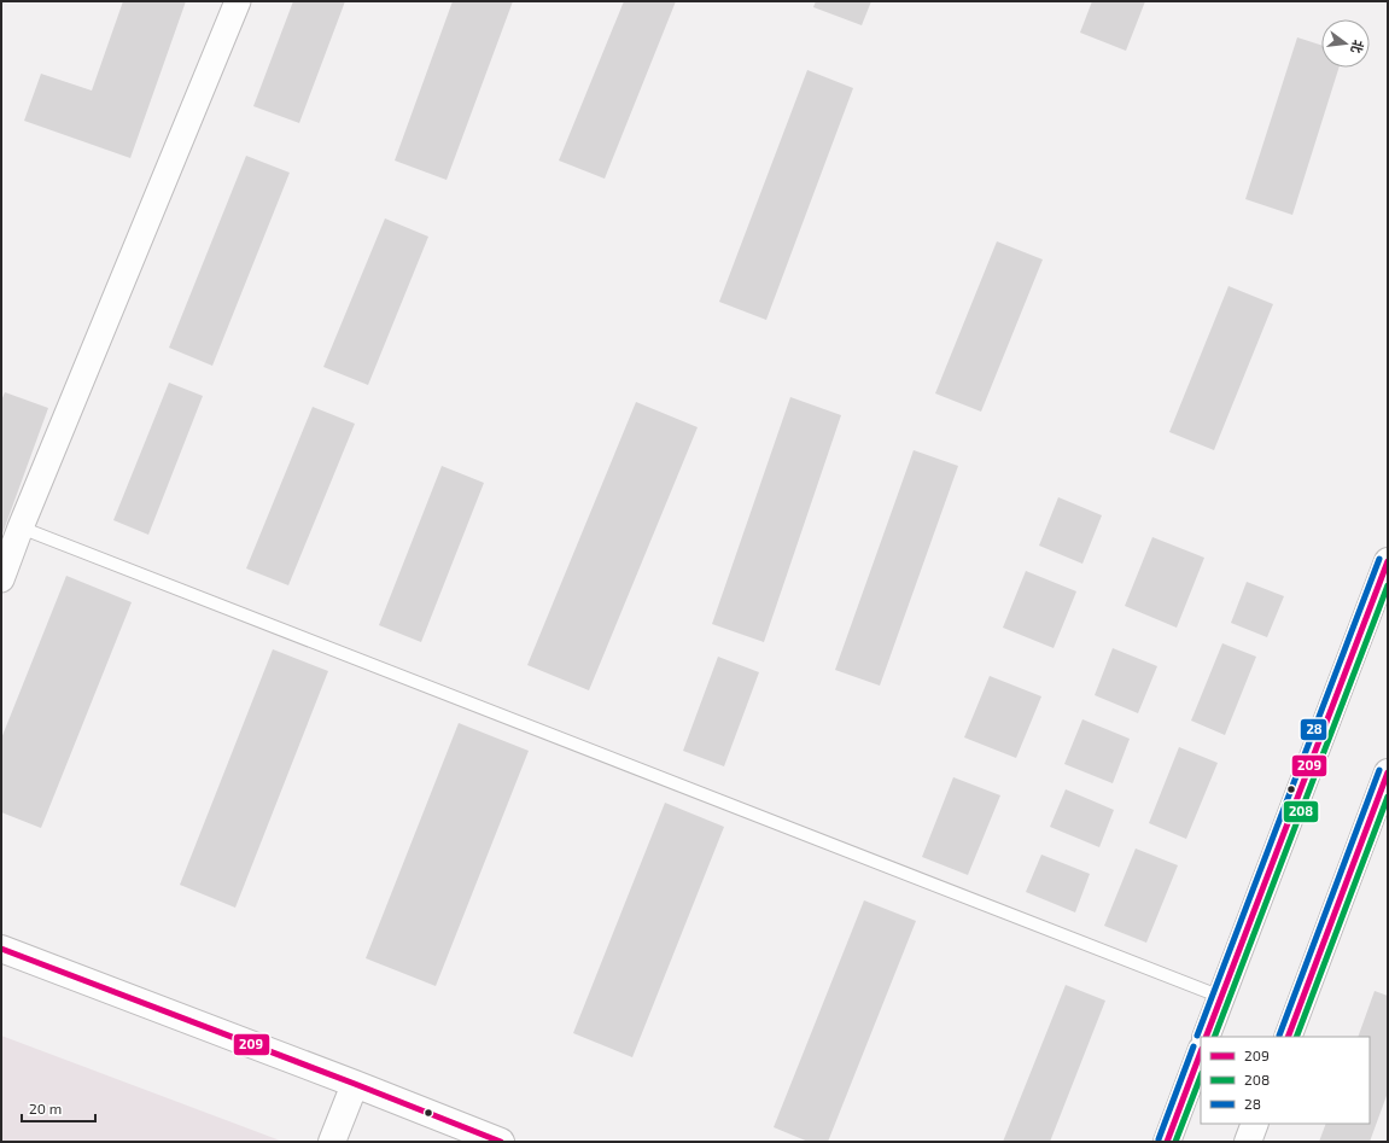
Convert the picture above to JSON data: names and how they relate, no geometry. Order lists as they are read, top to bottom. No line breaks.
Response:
{"lines":["transit line 28","transit line 209","transit line 208"],"legend":["209","208","28"],"scale_bar":"20 m","north":"right"}
